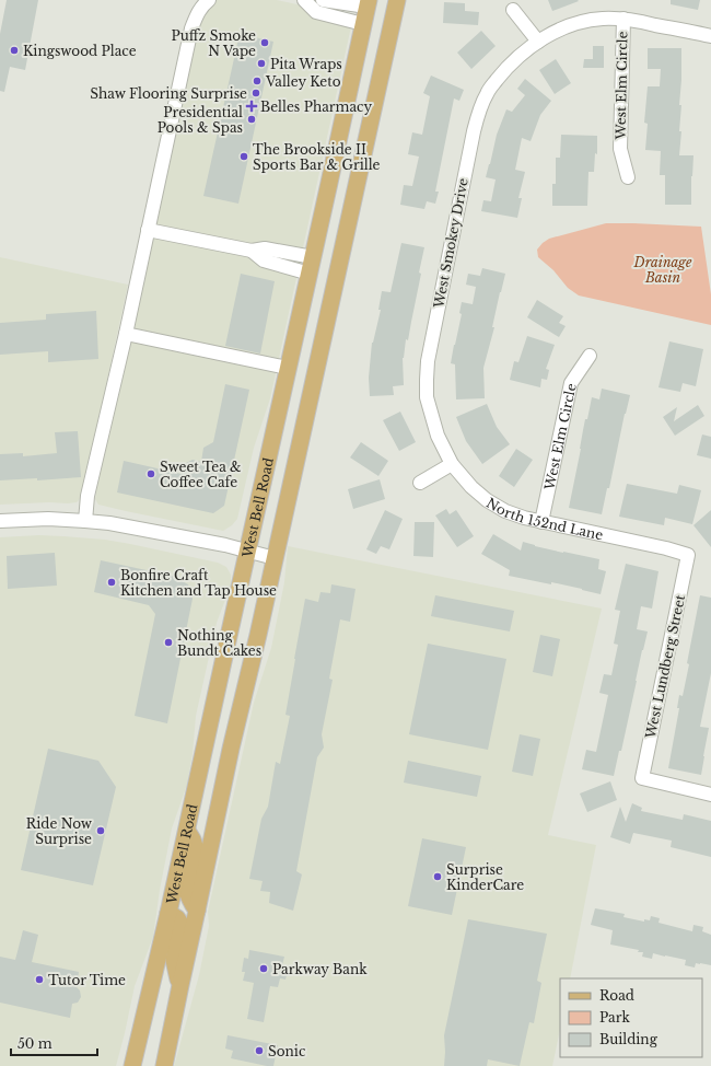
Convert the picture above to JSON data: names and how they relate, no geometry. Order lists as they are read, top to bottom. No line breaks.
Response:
{"streets":{"main road":["West Bell Road"],"street":["West Elm Circle","West Smokey Drive","North 152nd Lane","West Lundberg Street"]},"crossings":[["West Elm Circle","West Smokey Drive"],["West Elm Circle","North 152nd Lane"],["West Smokey Drive","North 152nd Lane"],["North 152nd Lane","West Lundberg Street"]],"parks":["Drainage Basin"],"places":{"other":["Puffz Smoke N Vape","Kingswood Place","Pita Wraps","Valley Keto","Shaw Flooring Surprise","Presidential Pools & Spas","The Brookside II Sports Bar & Grille","Sweet Tea & Coffee Cafe","Bonfire Craft Kitchen and Tap House","Nothing Bundt Cakes","Ride Now Surprise","Surprise KinderCare","Parkway Bank","Tutor Time","Sonic"],"health":["Belles Pharmacy"]},"legend":["Road","Park","Building"],"scale_bar":"50 m"}
